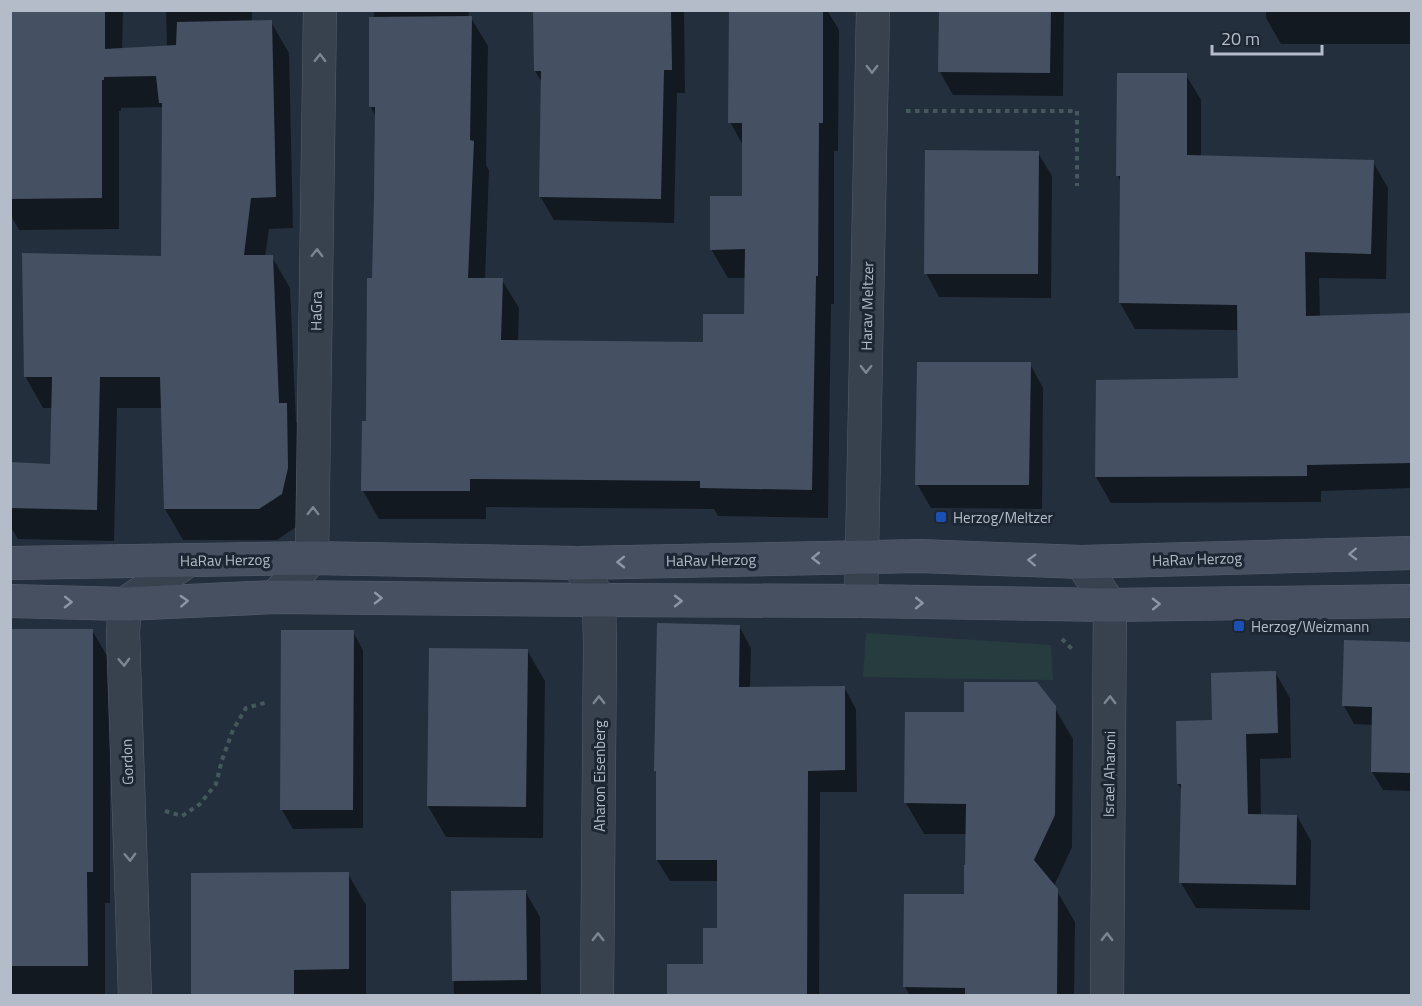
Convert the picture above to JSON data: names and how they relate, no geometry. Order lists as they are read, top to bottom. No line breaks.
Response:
{"streets":{"street":["Harav Meltzer","HaGra","HaRav Herzog","Gordon","Israel Aharoni","Aharon Eisenberg"]},"crossings":[["Harav Meltzer","HaRav Herzog"],["HaGra","HaRav Herzog"],["HaRav Herzog","Aharon Eisenberg"]],"one_way":["Harav Meltzer","HaGra","Gordon","Israel Aharoni","Aharon Eisenberg"],"places":{"transit":["Herzog/Meltzer","Herzog/Weizmann"]},"scale_bar":"20 m"}
